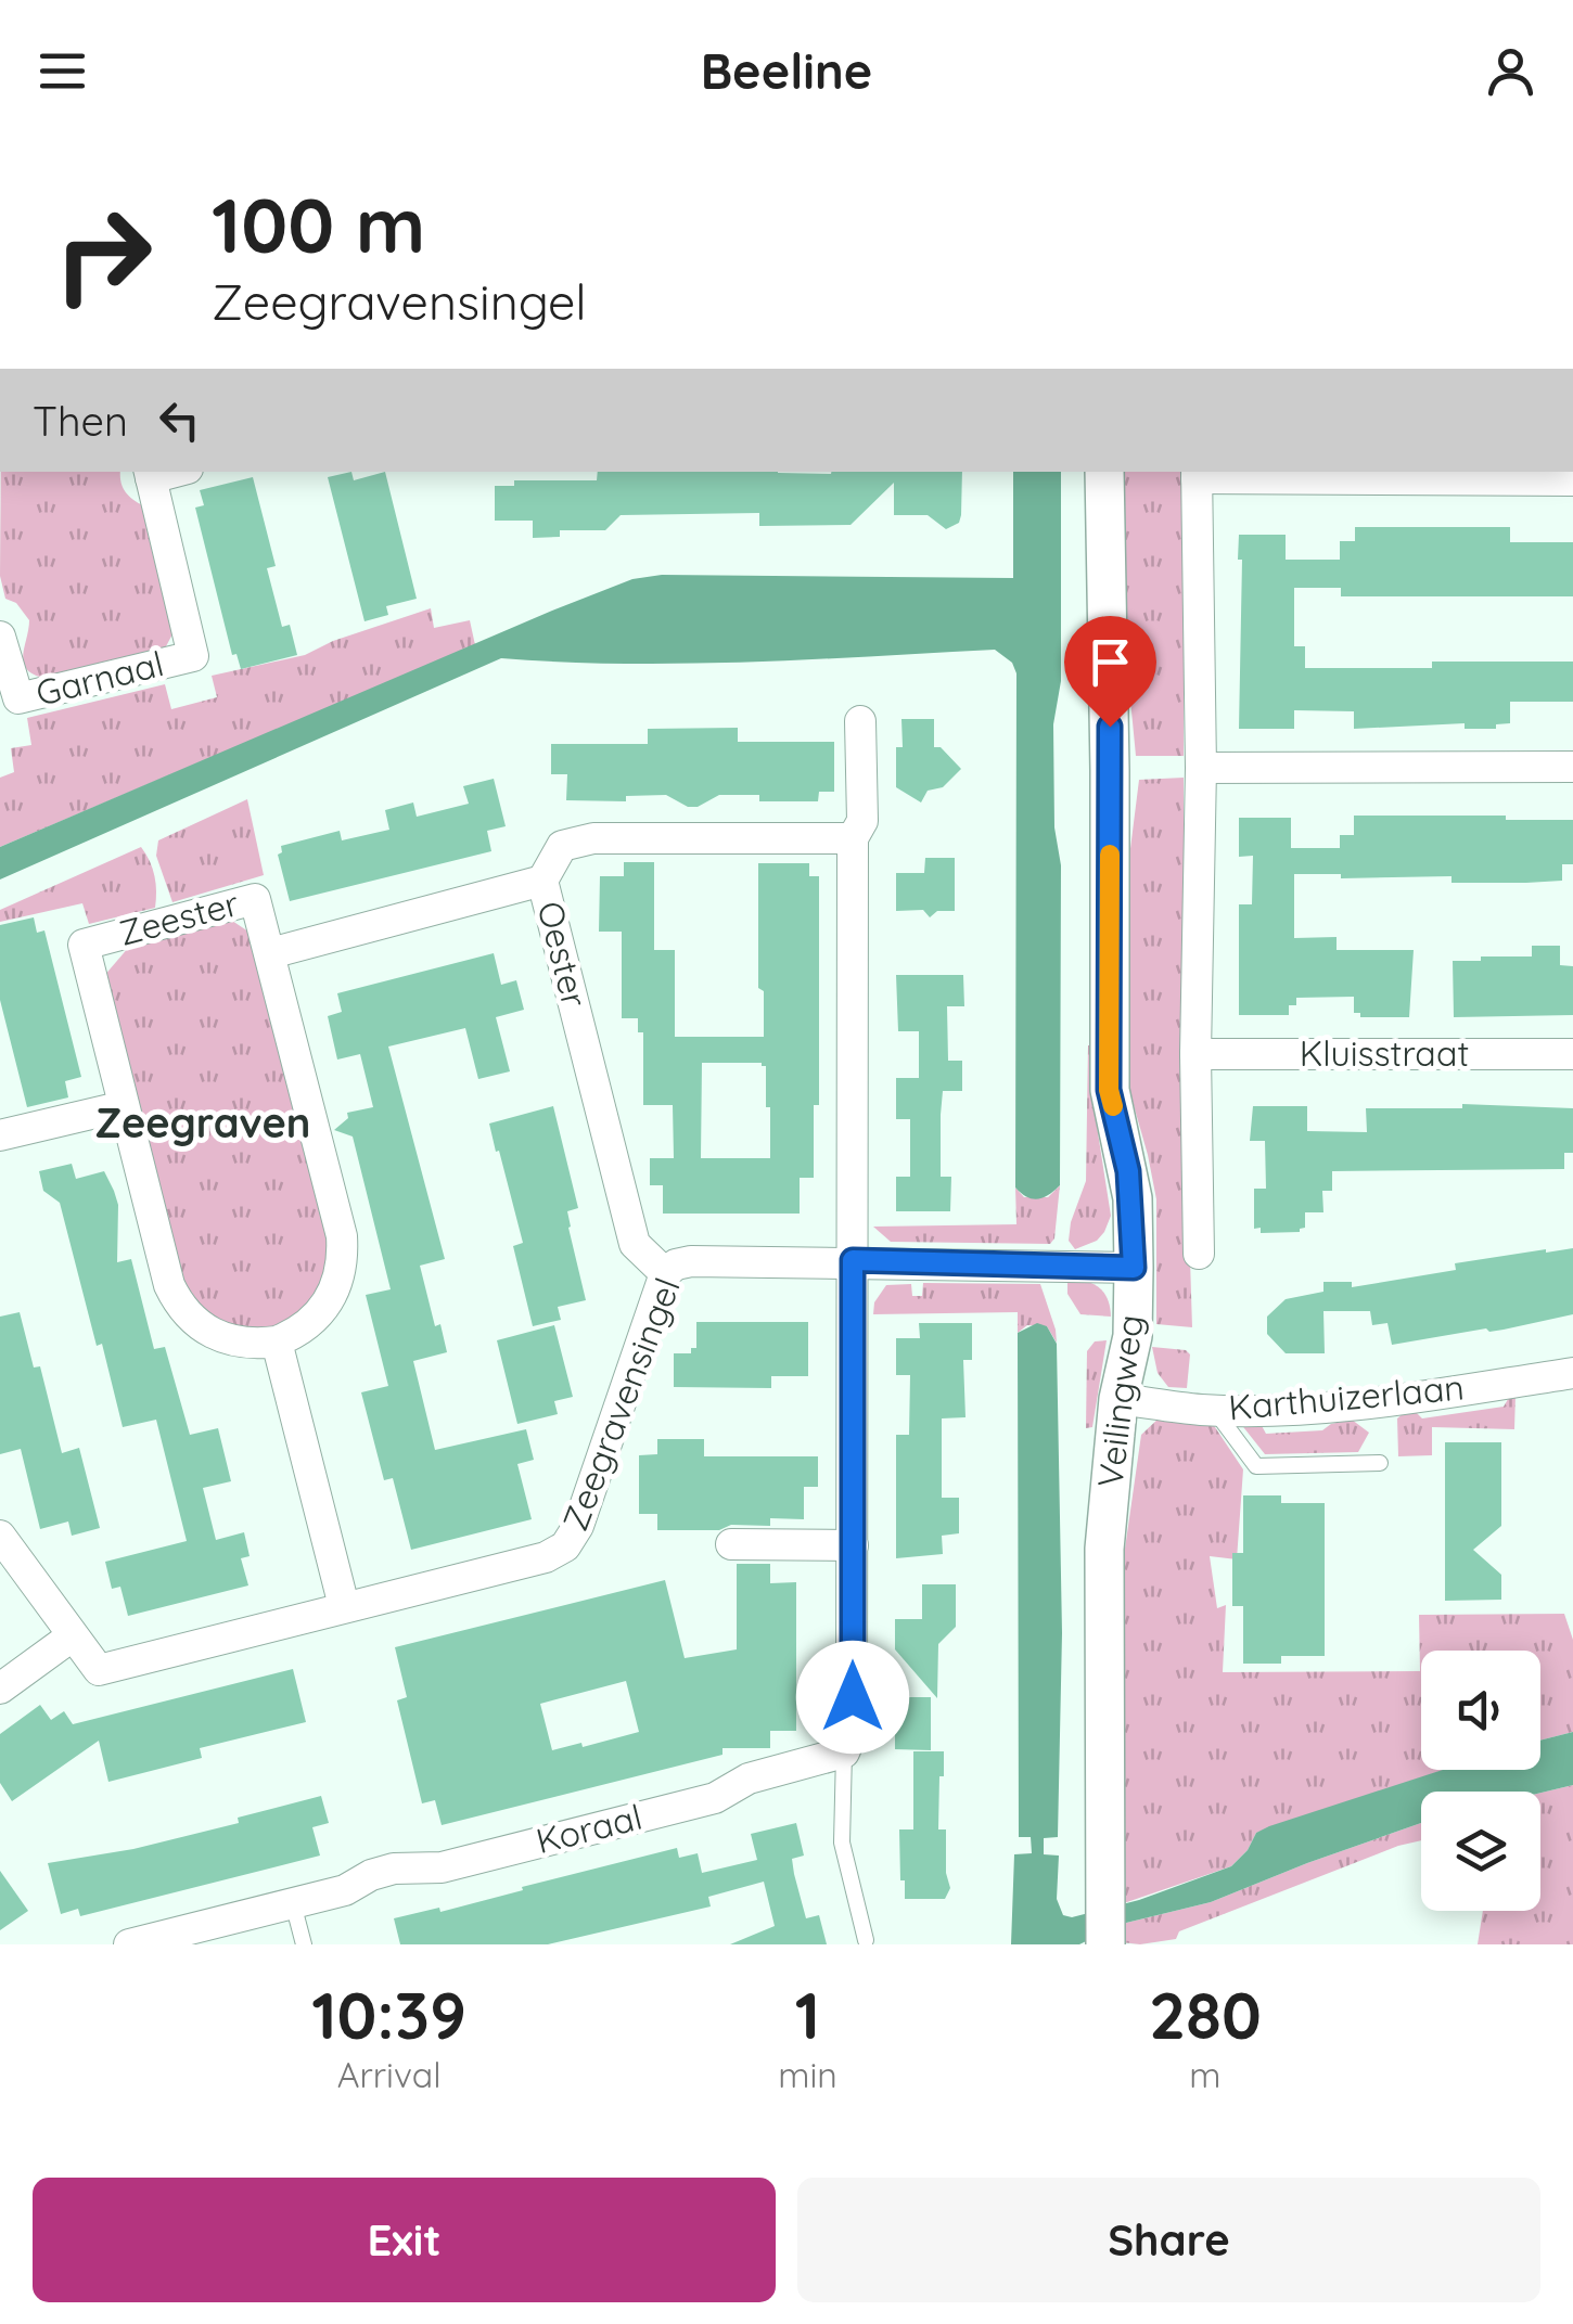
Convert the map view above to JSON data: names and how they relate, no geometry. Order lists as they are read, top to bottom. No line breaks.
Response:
{"streets":{"street":["Garnaal","Zeester","Oester","Kluisstraat","Karthuizerlaan","Veilingweg","Zeegravensingel","Koraal"]},"crossings":[["Zeester","Oester"],["Oester","Zeegravensingel"],["Karthuizerlaan","Veilingweg"],["Veilingweg","Zeegravensingel"]],"districts":["Zeegraven"],"page":{"header":"Beeline","turn":["100 m","Zeegravensingel"],"then":"Then","eta":["10:39","Arrival","1","min","280","m"],"buttons":["Exit","Share"]}}
